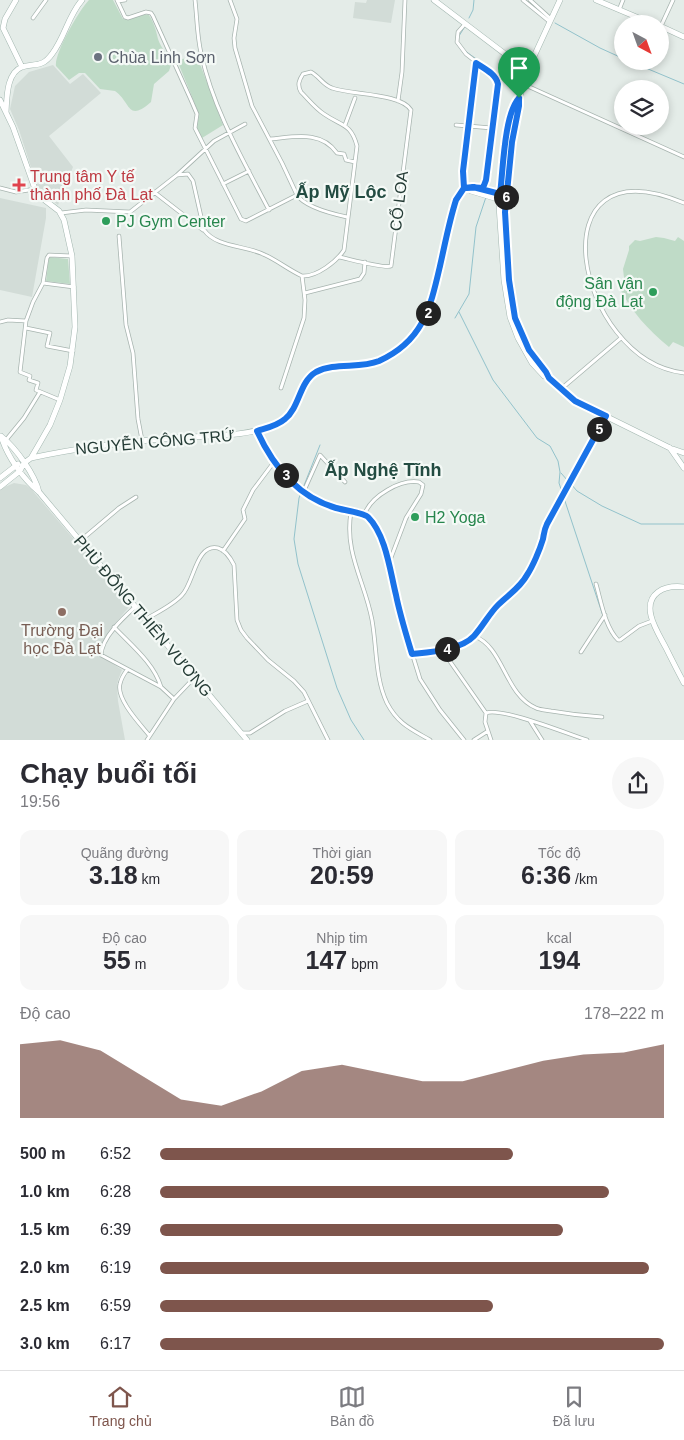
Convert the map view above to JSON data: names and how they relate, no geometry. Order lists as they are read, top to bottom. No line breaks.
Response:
{"streets":{"main road":["NGUYỄN CÔNG TRỨ","PHÙ ĐỔNG THIÊN VƯƠNG"],"street":["CỔ LOA"]},"districts":["Ấp Mỹ Lộc","Ấp Nghệ Tĩnh"],"places":{"other":["Chùa Linh Sơn","PJ Gym Center","Sân vận động Đà Lạt","H2 Yoga","Trường Đại học Đà Lạt"],"health":["Trung tâm Y tế thành phố Đà Lạt"]},"north":"bottom right","page":{"pins":["6","2","5","3","4"],"heading":["Chạy buổi tối","19:56"],"stats":[["Quãng đường","3.18 km"],["Thời gian","20:59"],["Tốc độ","6:36 /km"],["Độ cao","55 m"],["Nhịp tim","147 bpm"],["kcal","194"]],"chart":["Độ cao","178–222 m"],"list":[{"name":"500 m","note":"6:52"},{"name":"1.0 km","note":"6:28"},{"name":"1.5 km","note":"6:39"},{"name":"2.0 km","note":"6:19"},{"name":"2.5 km","note":"6:59"},{"name":"3.0 km","note":"6:17"}],"tabs":["Trang chủ","Bản đồ","Đã lưu"]}}
